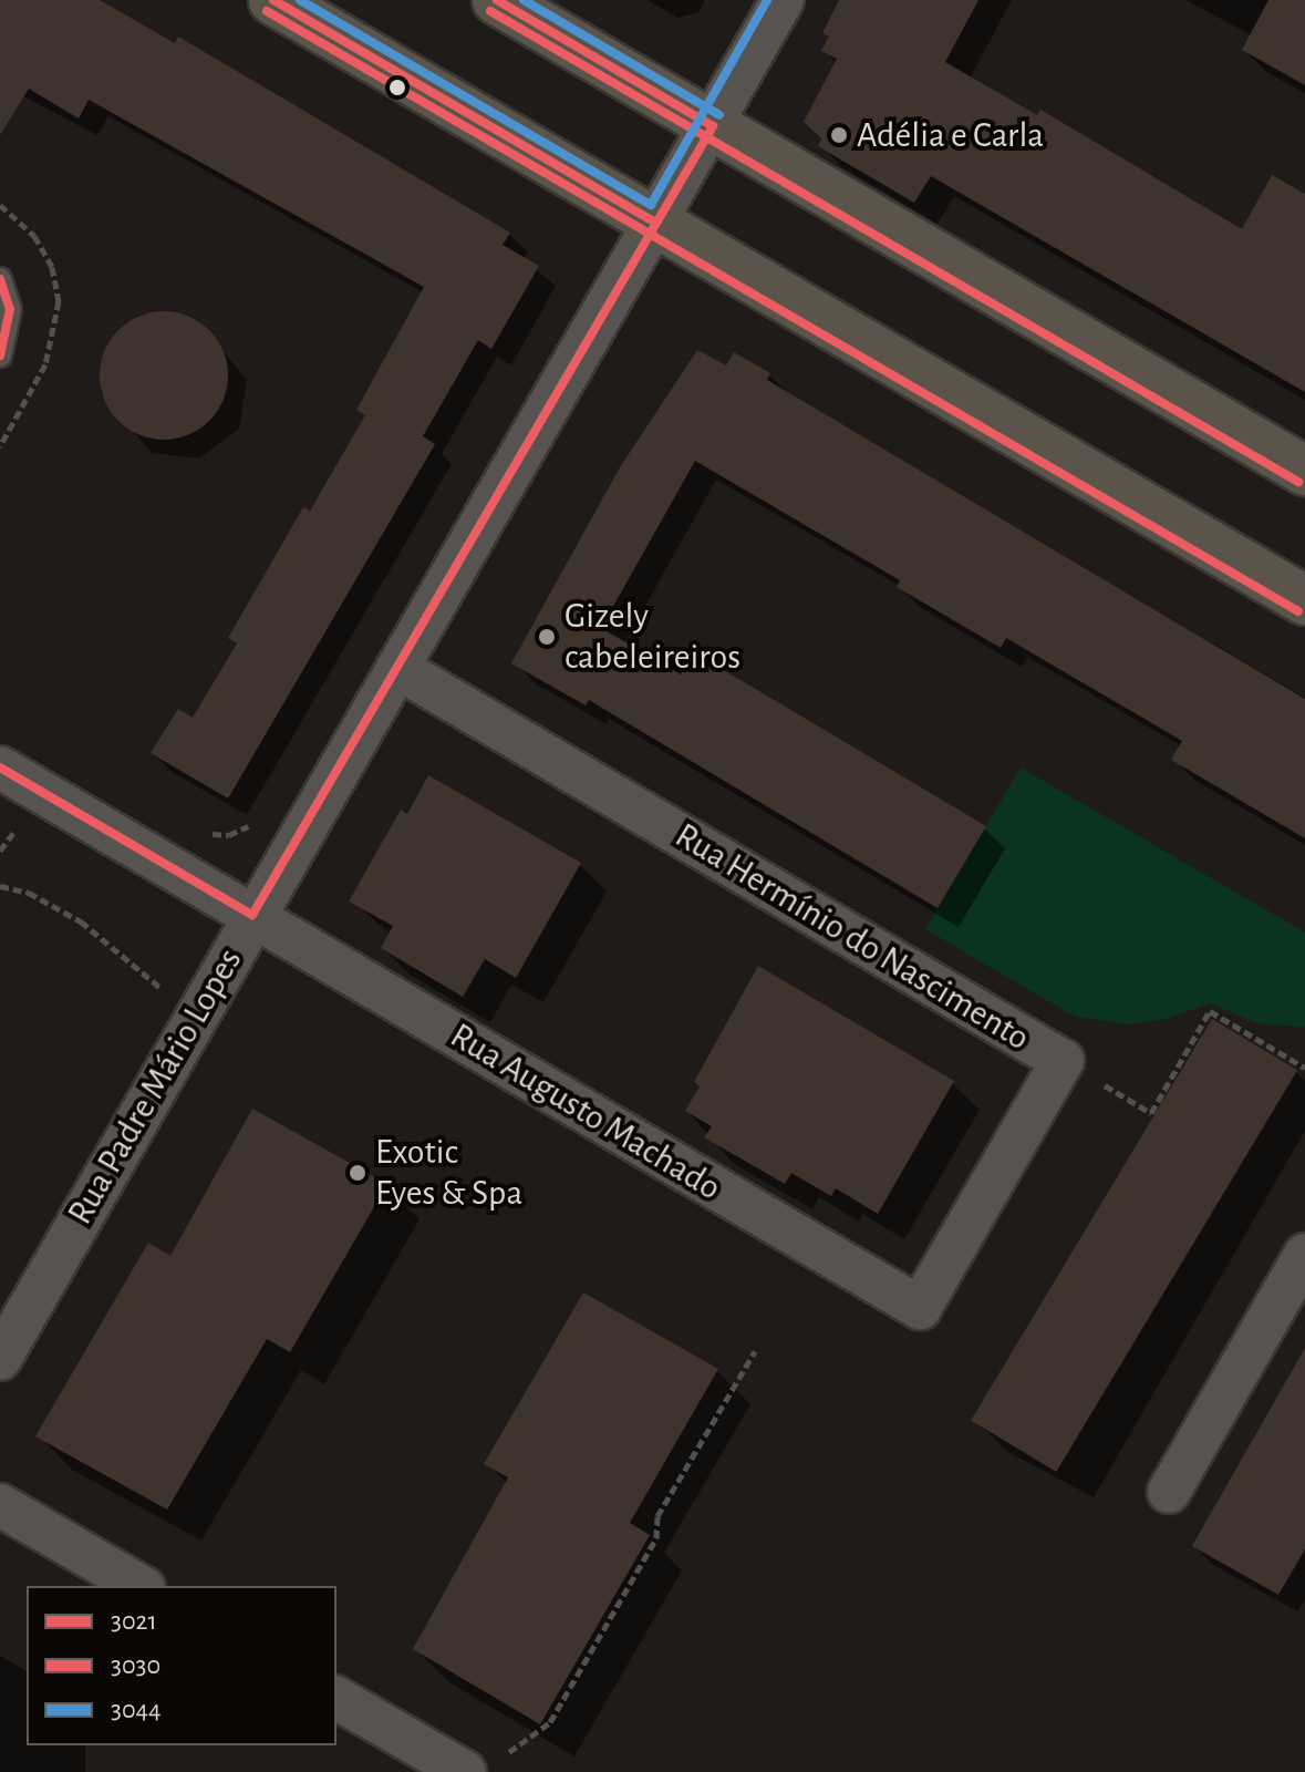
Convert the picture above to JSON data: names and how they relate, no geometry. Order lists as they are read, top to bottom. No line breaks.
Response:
{"streets":{"street":["Rua Hermínio do Nascimento","Rua Padre Mário Lopes","Rua Augusto Machado"]},"crossings":[["Rua Hermínio do Nascimento","Rua Padre Mário Lopes"],["Rua Hermínio do Nascimento","Rua Augusto Machado"],["Rua Padre Mário Lopes","Rua Augusto Machado"]],"places":["Adélia e Carla","Gizely cabeleireiros","Exotic Eyes & Spa"],"lines":["transit line 3021","transit line 3044","transit line 3030"],"legend":["3021","3030","3044"]}
